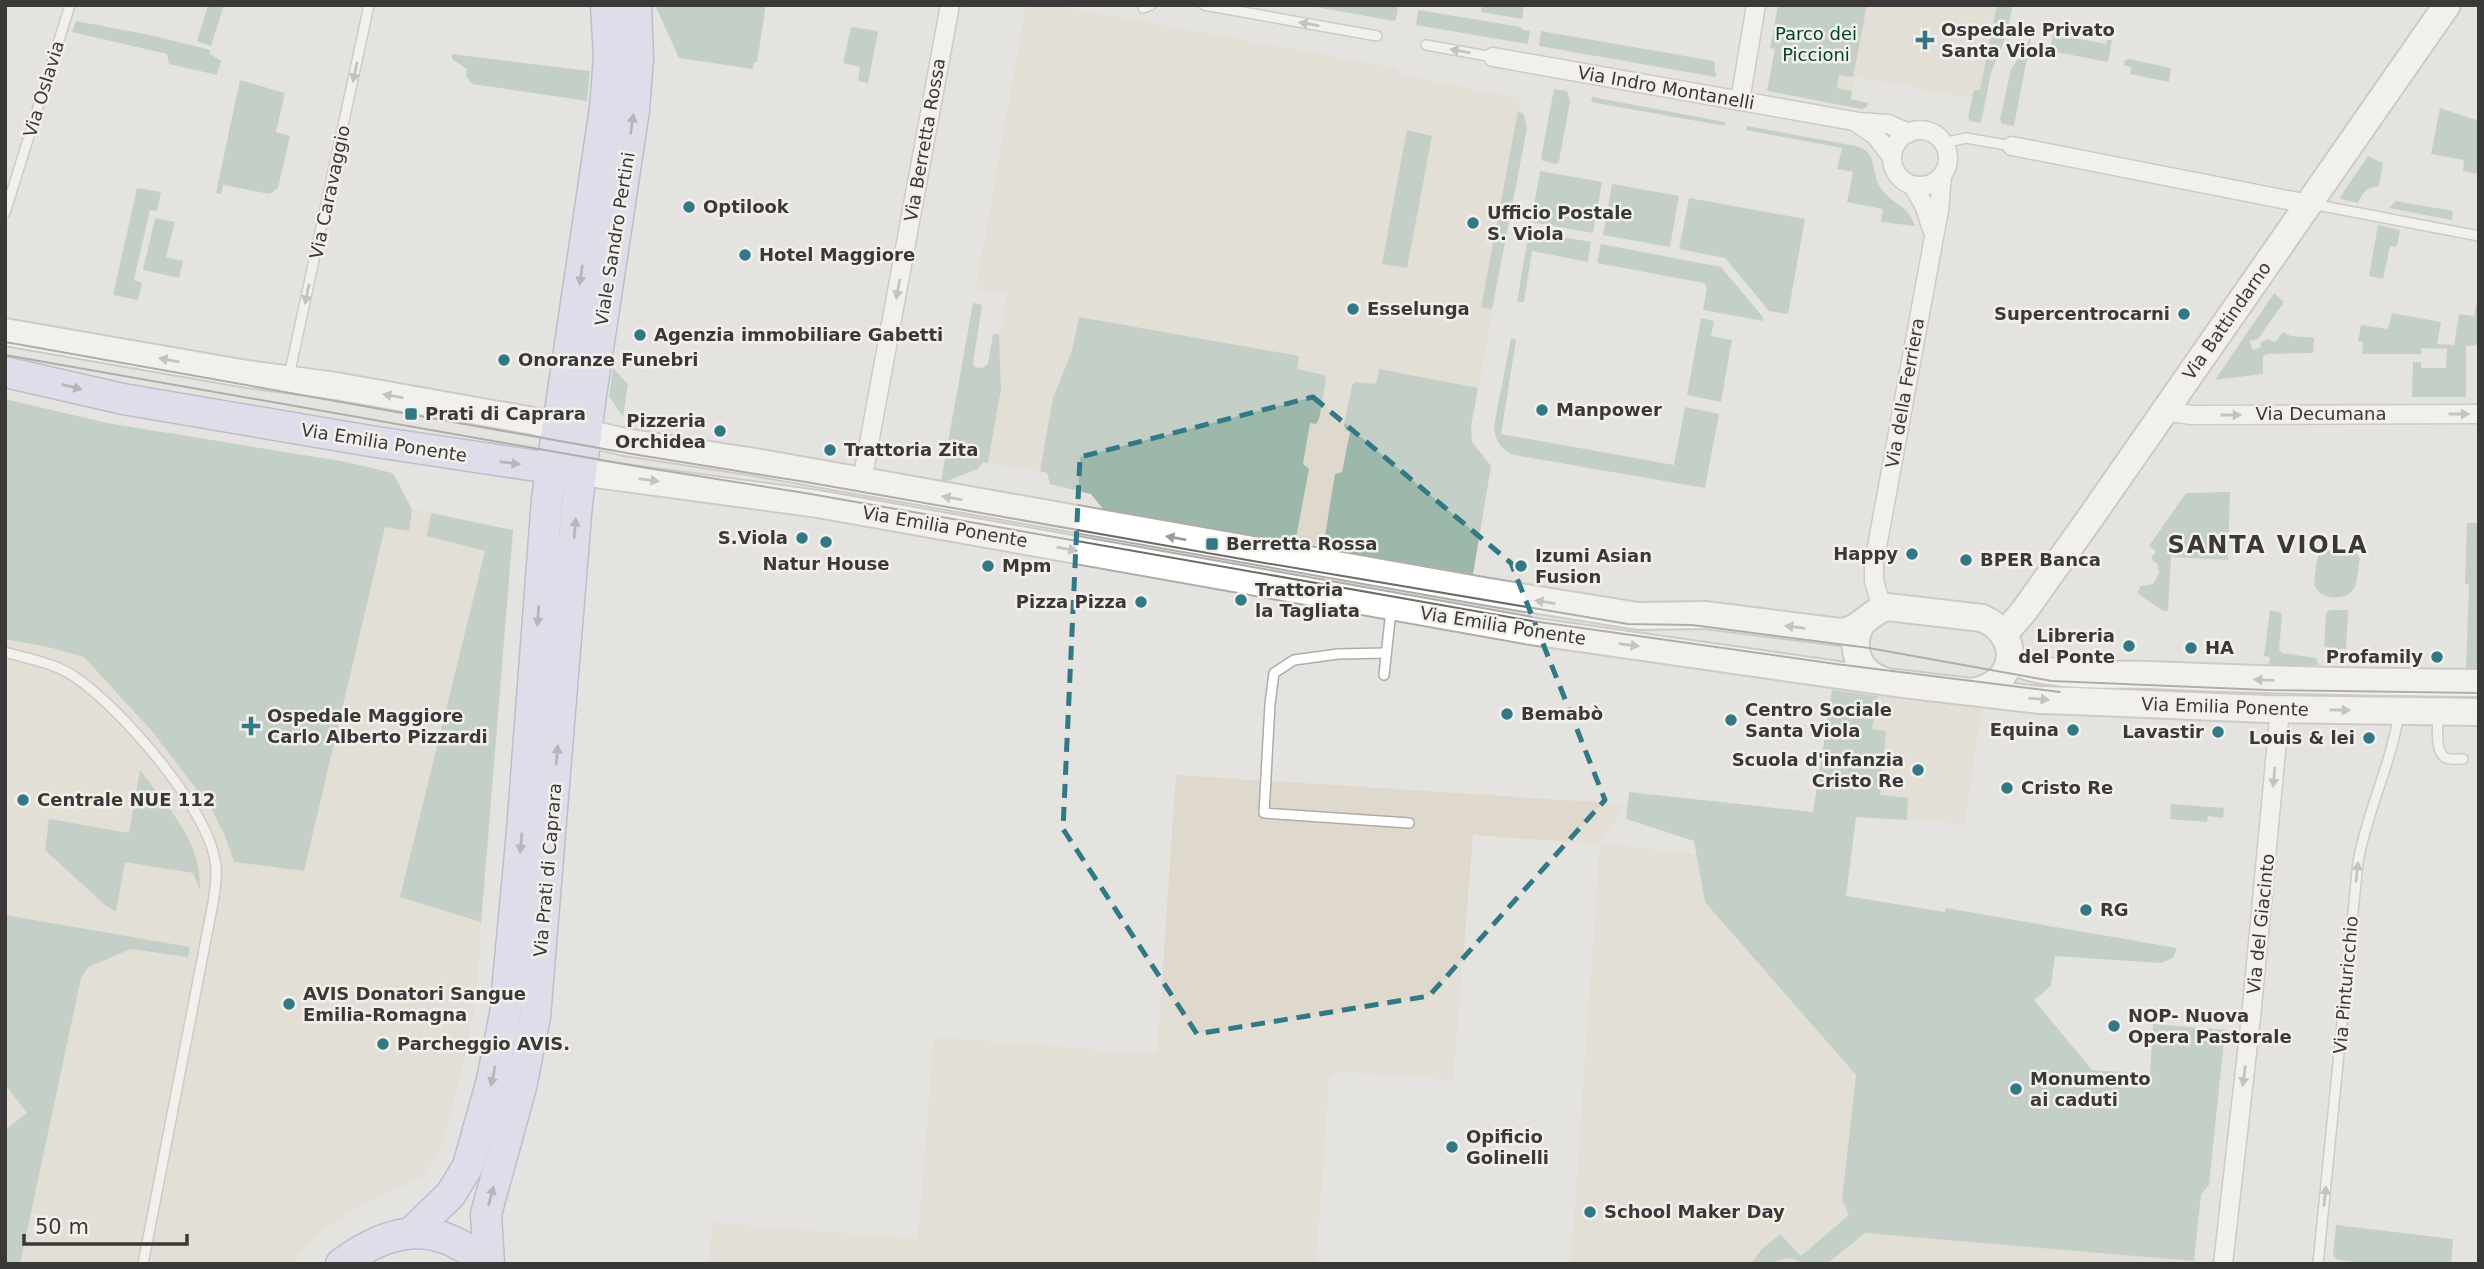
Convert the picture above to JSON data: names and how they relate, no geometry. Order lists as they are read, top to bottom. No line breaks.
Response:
{"streets":{"main road":["Viale Sandro Pertini","Via Battindarno","Via Emilia Ponente","Via Prati di Caprara"],"street":["Via Indro Montanelli","Via Berretta Rossa","Via della Ferriera","Via Decumana","Via del Giacinto"],"lane":["Via Oslavia","Via Caravaggio","Via Pinturicchio"]},"crossings":[["Via Indro Montanelli","Via della Ferriera"],["Via Berretta Rossa","Via Emilia Ponente"],["Via Caravaggio","Via Emilia Ponente"],["Viale Sandro Pertini","Via Emilia Ponente"],["Viale Sandro Pertini","Via Prati di Caprara"],["Via Battindarno","Via Decumana"],["Via Battindarno","Via Emilia Ponente"],["Via della Ferriera","Via Emilia Ponente"],["Via Emilia Ponente","Via Prati di Caprara"],["Via Emilia Ponente","Via del Giacinto"],["Via Emilia Ponente","Via Pinturicchio"]],"one_way":["Via Berretta Rossa","Via Caravaggio","Via Decumana","Via del Giacinto","Via Pinturicchio"],"districts":["SANTA VIOLA"],"parks":["Parco dei Piccioni"],"places":{"health":["Ospedale Privato Santa Viola","Ospedale Maggiore Carlo Alberto Pizzardi"],"other":["Optilook","Ufficio Postale S. Viola","Hotel Maggiore","Esselunga","Supercentrocarni","Agenzia immobiliare Gabetti","Onoranze Funebri","Manpower","Pizzeria Orchidea","Trattoria Zita","S.Viola","Natur House","Happy","BPER Banca","Mpm","Izumi Asian Fusion","Trattoria la Tagliata","Pizza Pizza","Libreria del Ponte","HA","Profamily","Bemabò","Centro Sociale Santa Viola","Equina","Lavastir","Louis & lei","Scuola d'infanzia Cristo Re","Cristo Re","Centrale NUE 112","RG","AVIS Donatori Sangue Emilia-Romagna","NOP- Nuova Opera Pastorale","Parcheggio AVIS.","Monumento ai caduti","Opificio Golinelli","School Maker Day"],"transit":["Prati di Caprara","Berretta Rossa"]},"scale_bar":"50 m"}
